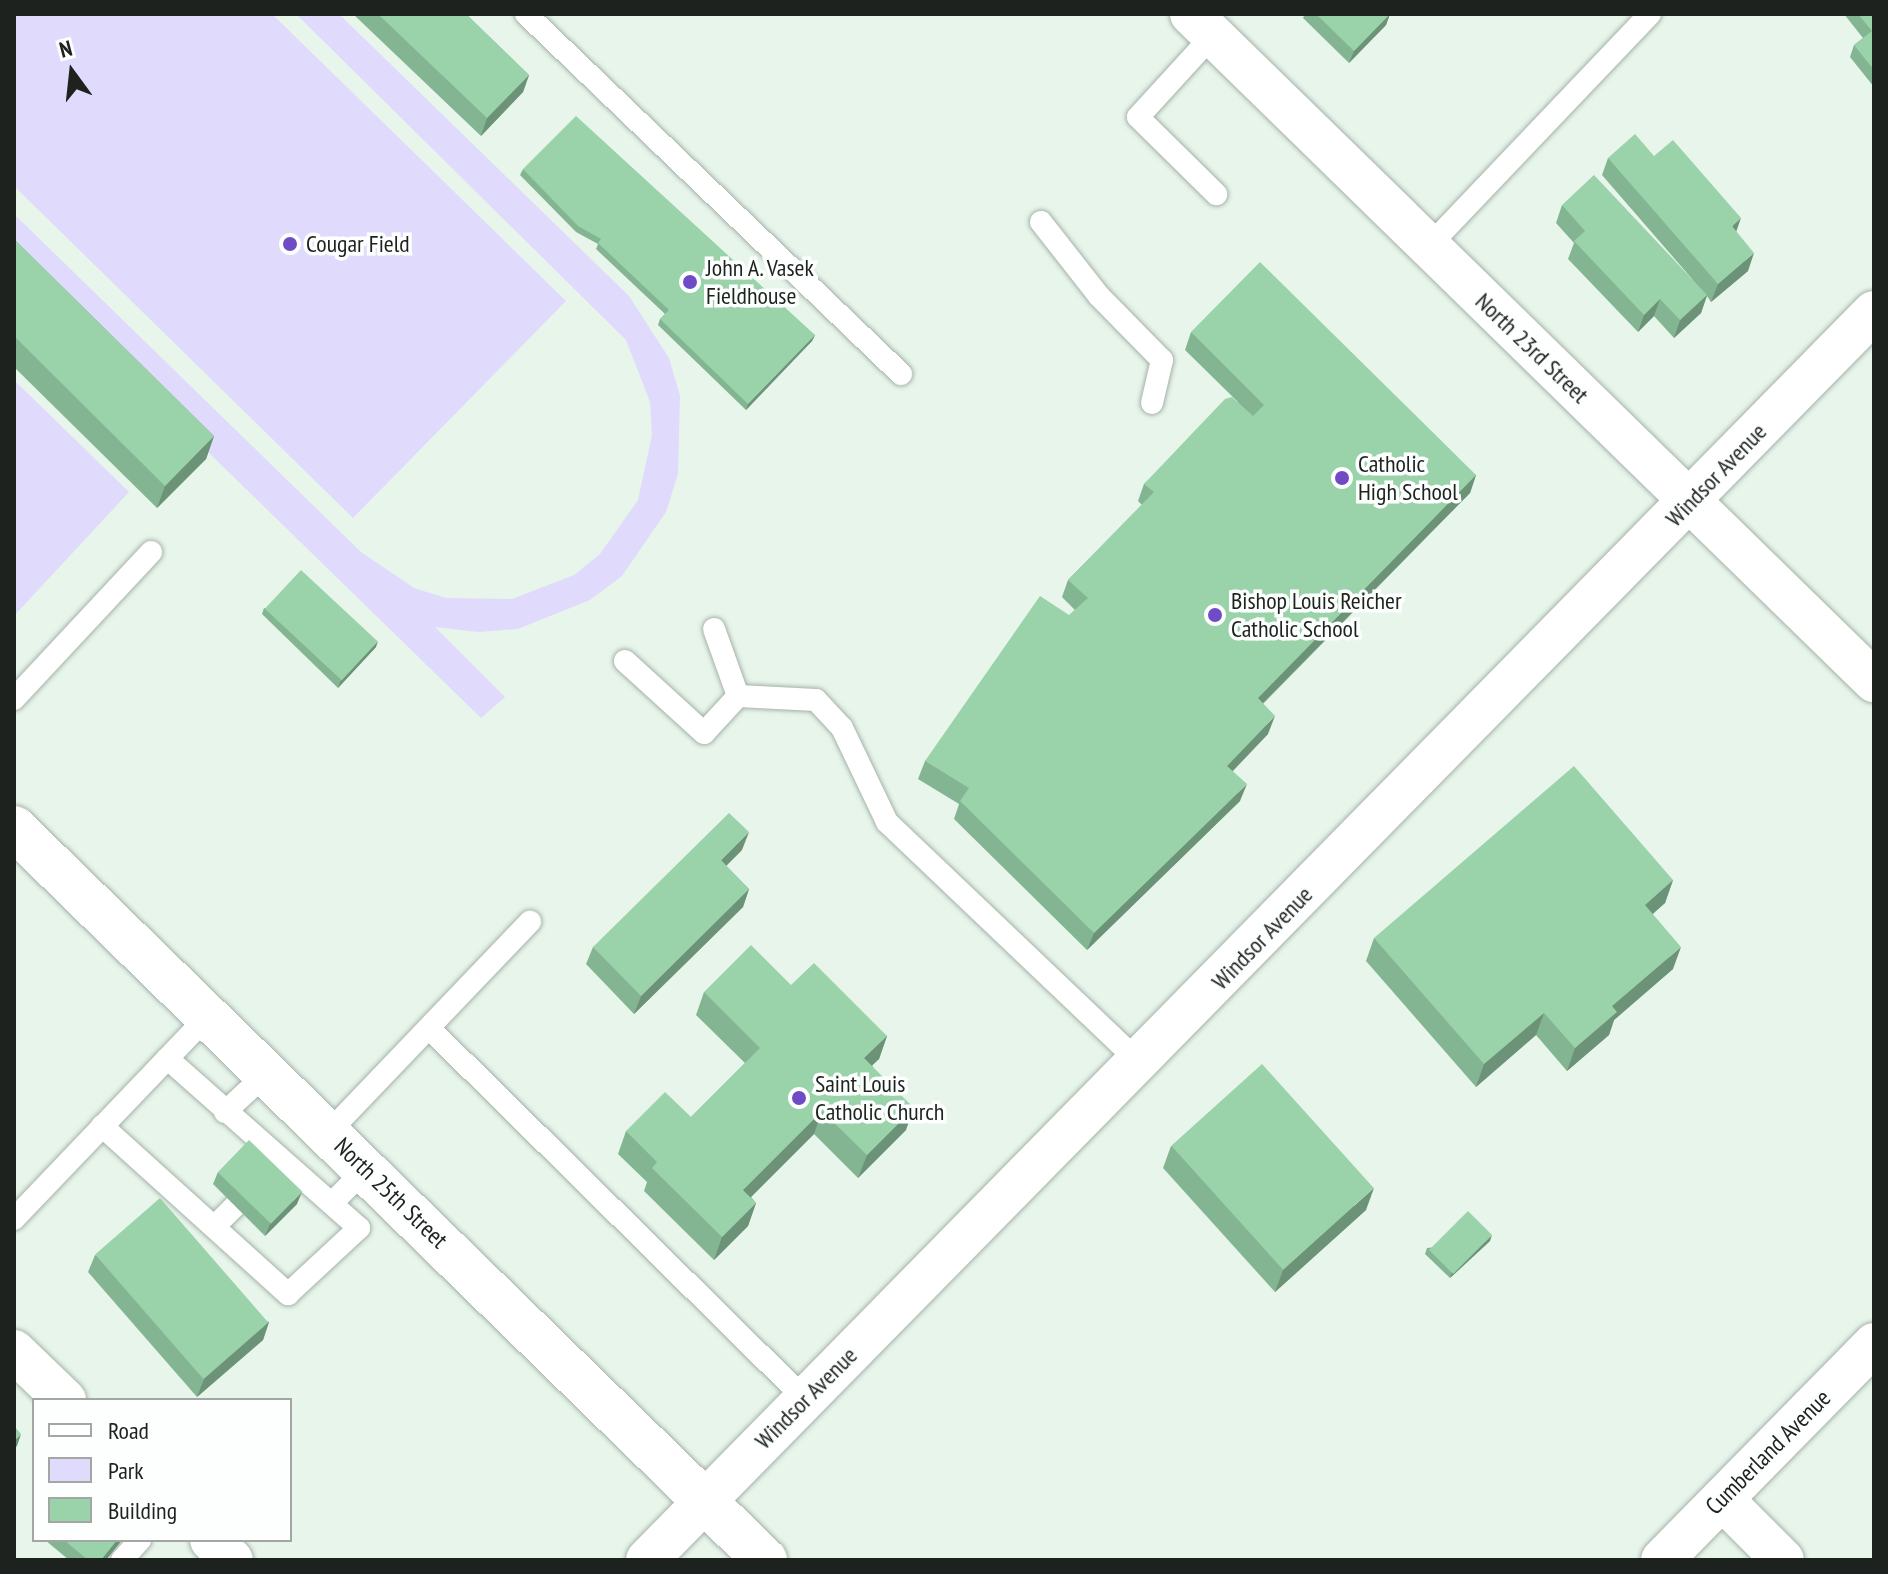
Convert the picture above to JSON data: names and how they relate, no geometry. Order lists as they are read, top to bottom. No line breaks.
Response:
{"streets":{"main road":["North 25th Street"],"street":["North 23rd Street","Windsor Avenue","Cumberland Avenue"]},"crossings":[["North 23rd Street","Windsor Avenue"],["Windsor Avenue","North 25th Street"]],"places":["Cougar Field","John A. Vasek Fieldhouse","Catholic High School","Bishop Louis Reicher Catholic School","Saint Louis Catholic Church"],"legend":["Road","Park","Building"],"north":"top"}
